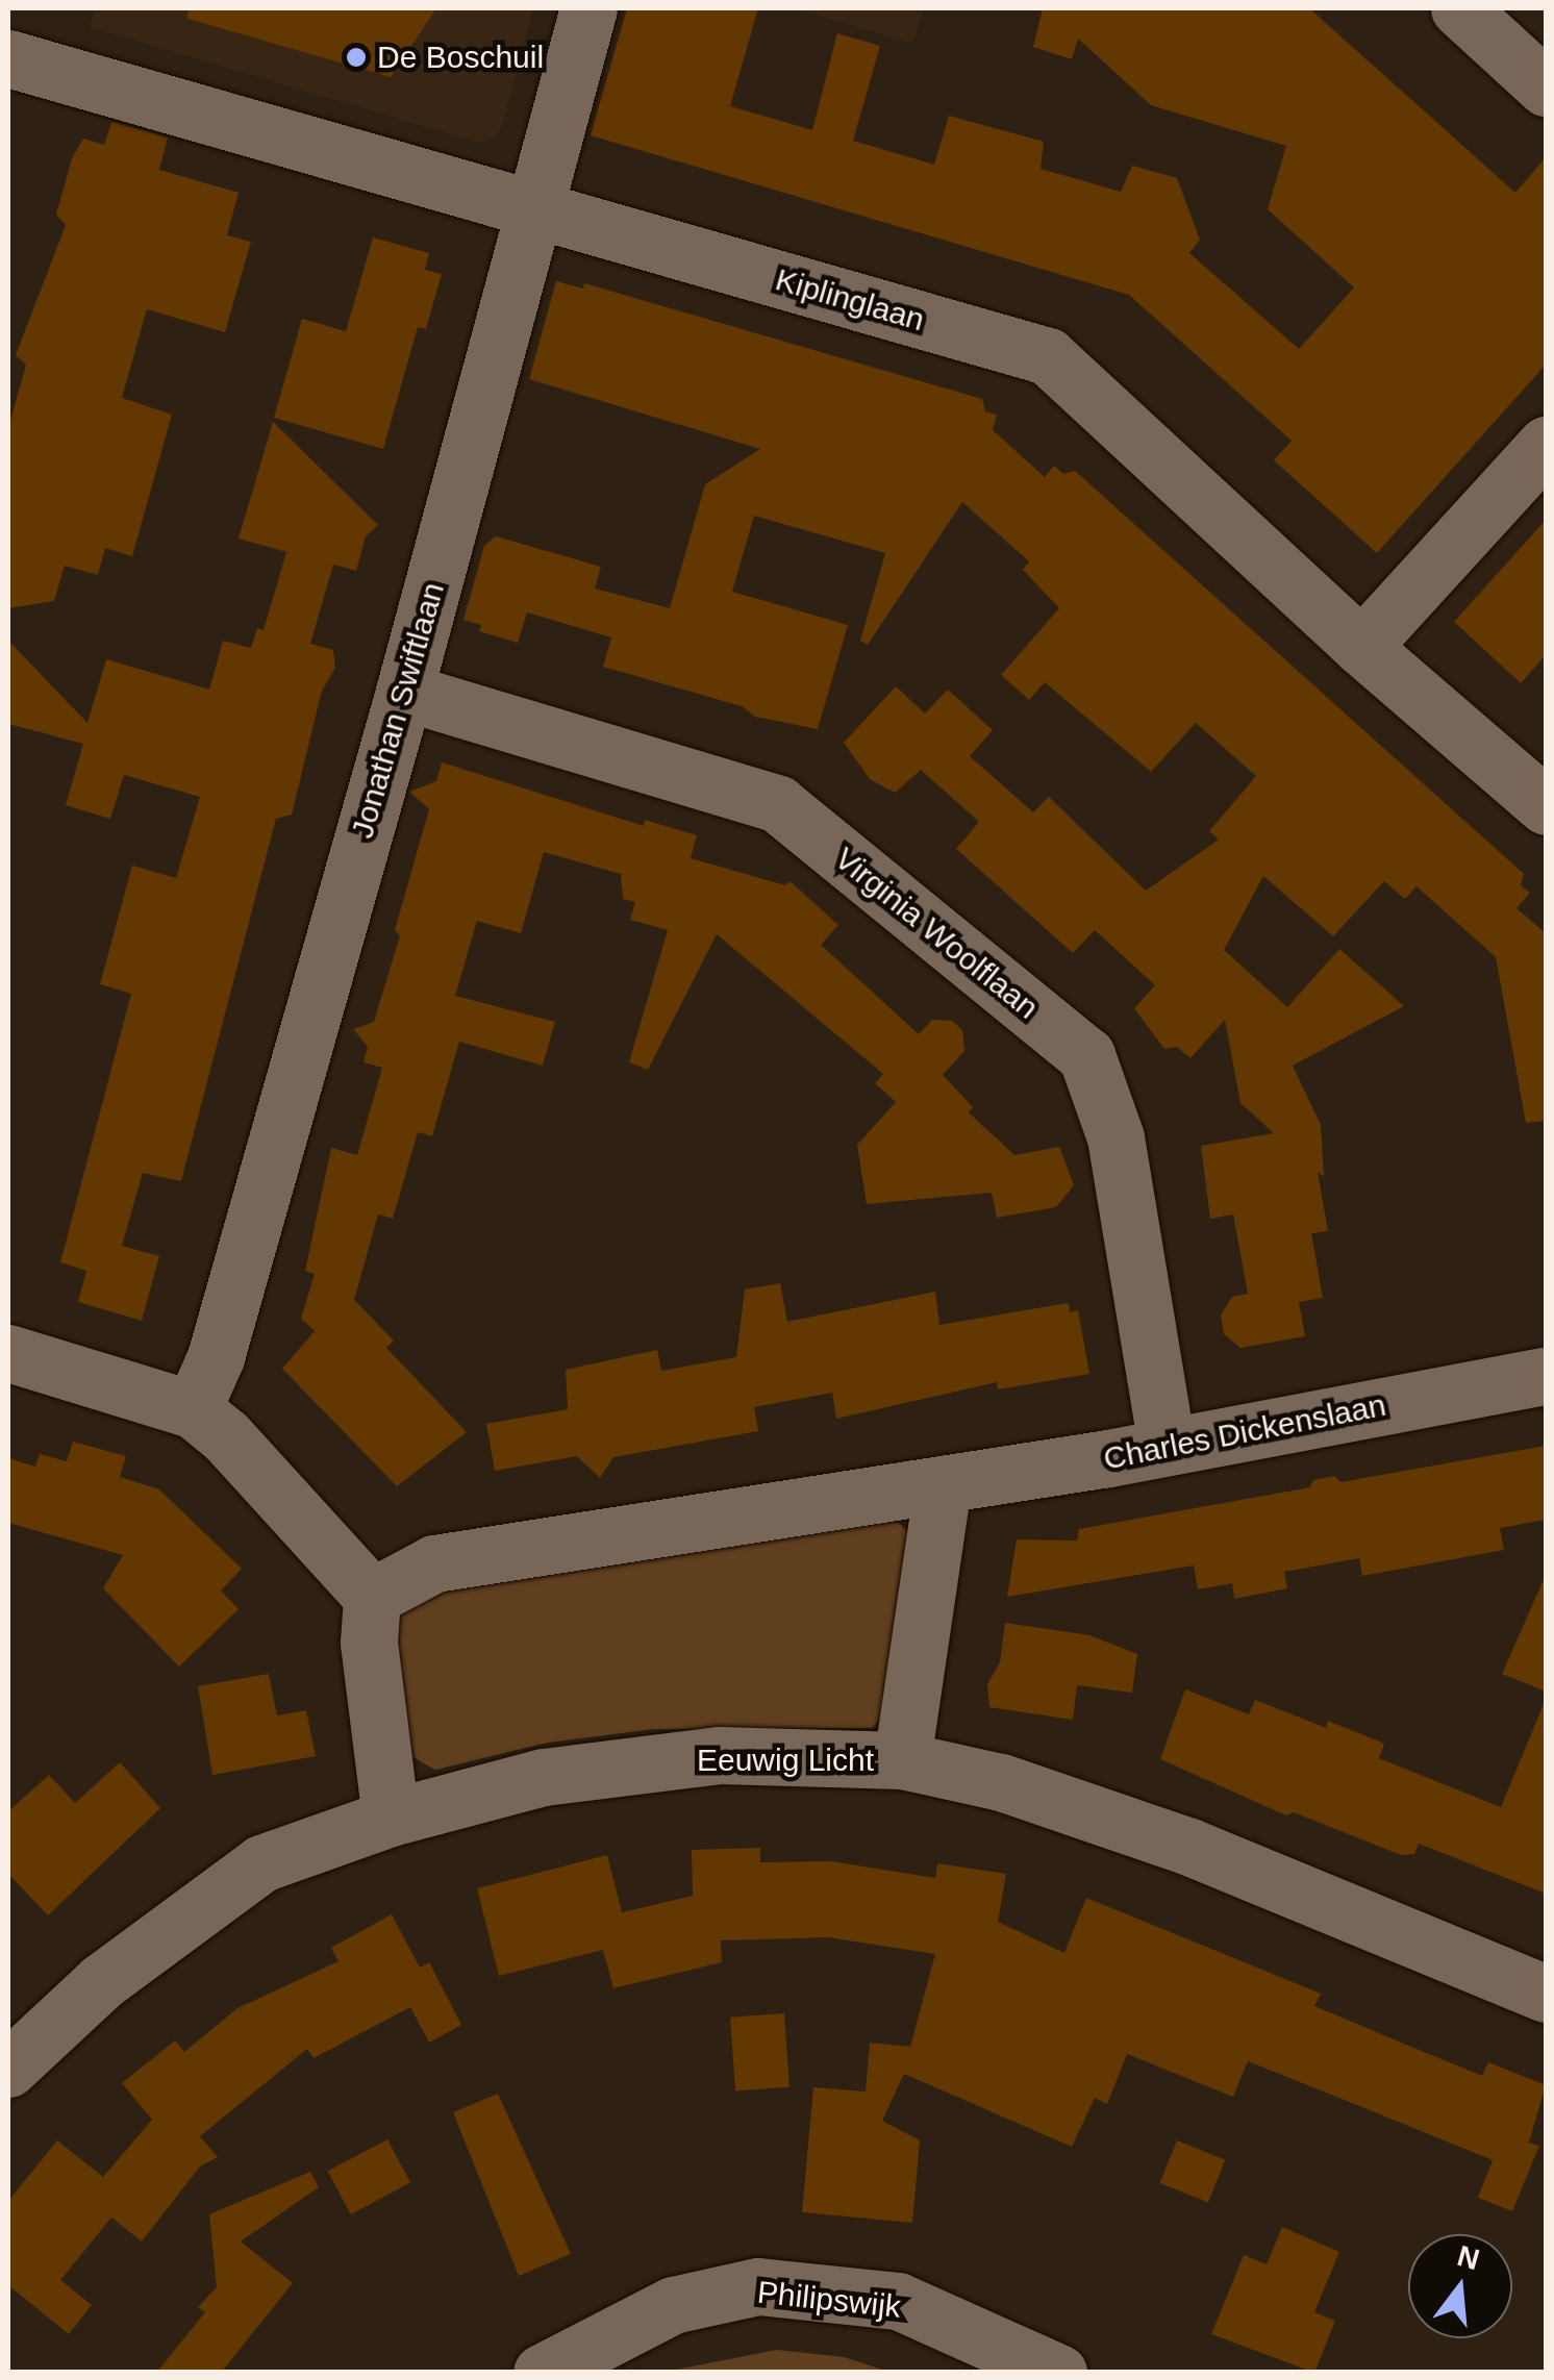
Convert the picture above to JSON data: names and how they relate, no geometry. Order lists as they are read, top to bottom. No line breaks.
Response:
{"streets":{"street":["Kiplinglaan","Jonathan Swiftlaan","Virginia Woolflaan","Charles Dickenslaan","Eeuwig Licht","Philipswijk"]},"crossings":[["Kiplinglaan","Jonathan Swiftlaan"],["Jonathan Swiftlaan","Virginia Woolflaan"],["Virginia Woolflaan","Charles Dickenslaan"]],"places":["De Boschuil"],"north":"top"}
